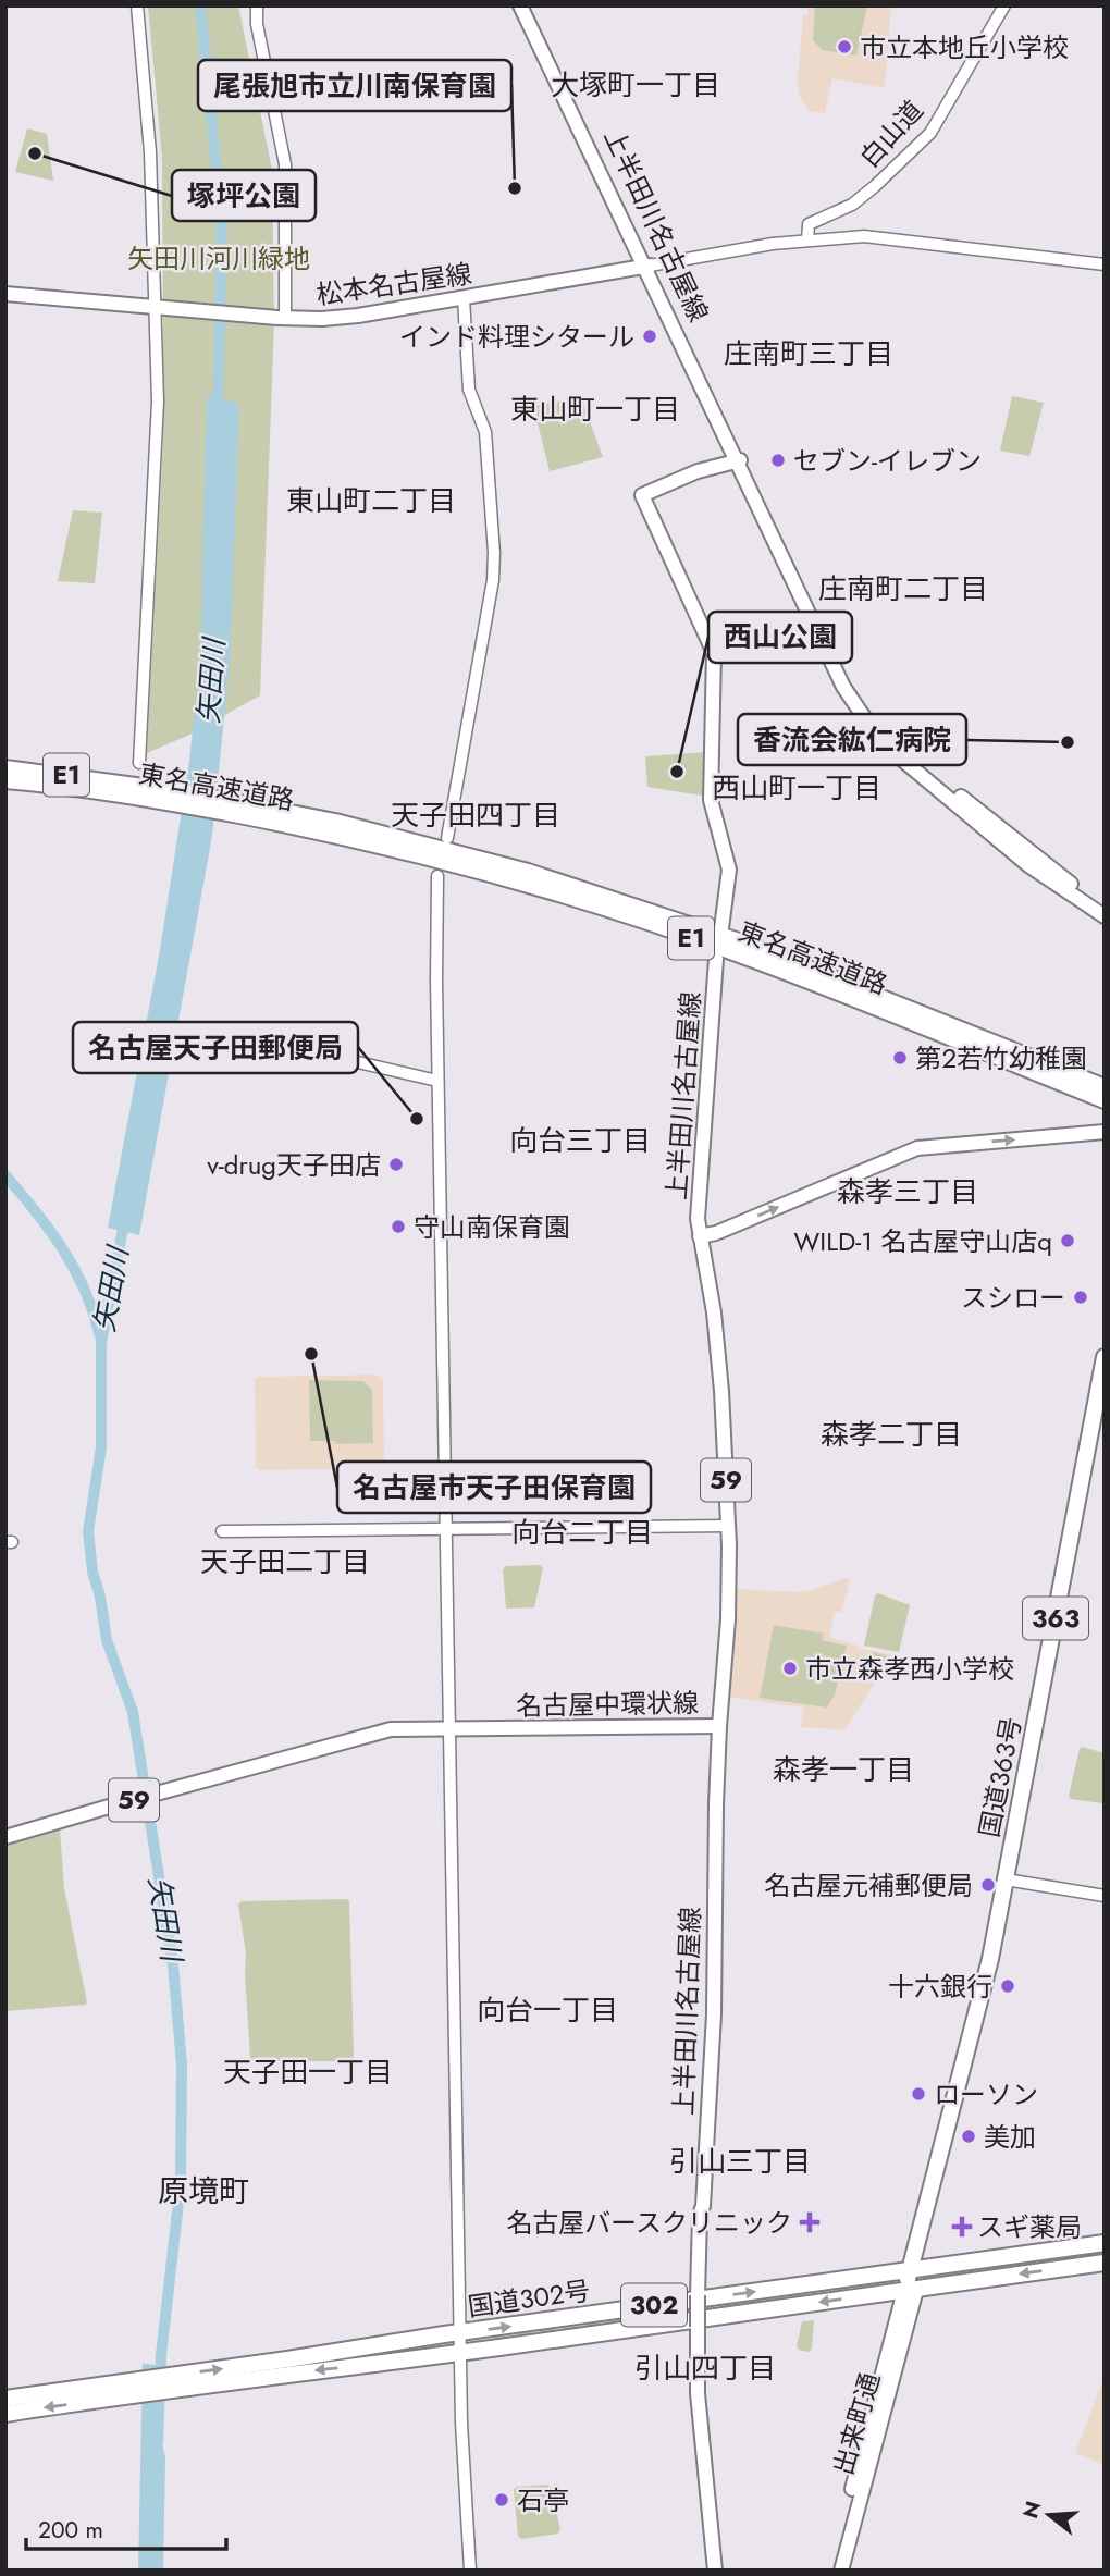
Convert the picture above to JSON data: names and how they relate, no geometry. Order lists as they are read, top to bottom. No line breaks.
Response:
{"streets":{"highway":["E1","東名高速道路","363","国道363号","国道302号","302"],"main road":["上半田川名古屋線","松本名古屋線","59","名古屋中環状線","出来町通"],"street":["白山道"]},"crossings":[["上半田川名古屋線","松本名古屋線"],["上半田川名古屋線","名古屋中環状線"],["国道363号","国道302号"],["国道363号","出来町通"],["国道302号","出来町通"]],"districts":["大塚町一丁目","庄南町三丁目","東山町一丁目","東山町二丁目","庄南町二丁目","西山町一丁目","天子田四丁目","向台三丁目","森孝三丁目","森孝二丁目","向台二丁目","天子田二丁目","森孝一丁目","向台一丁目","天子田一丁目","引山三丁目","原境町","引山四丁目"],"water":["矢田川"],"parks":["矢田川河川緑地"],"places":{"other":["市立本地丘小学校","塚坪公園","尾張旭市立川南保育園","インド料理シタール","セブン-イレブン","香流会紘仁病院","西山公園","第２若竹幼稚園","名古屋天子田郵便局","v-drug天子田店","守山南保育園","WILD-1 名古屋守山店q","スシロー","名古屋市天子田保育園","市立森孝西小学校","名古屋元補郵便局","十六銀行","ローソン","美加","石亭"],"health":["名古屋バースクリニック","スギ薬局"]},"scale_bar":"200 m","north":"left"}
